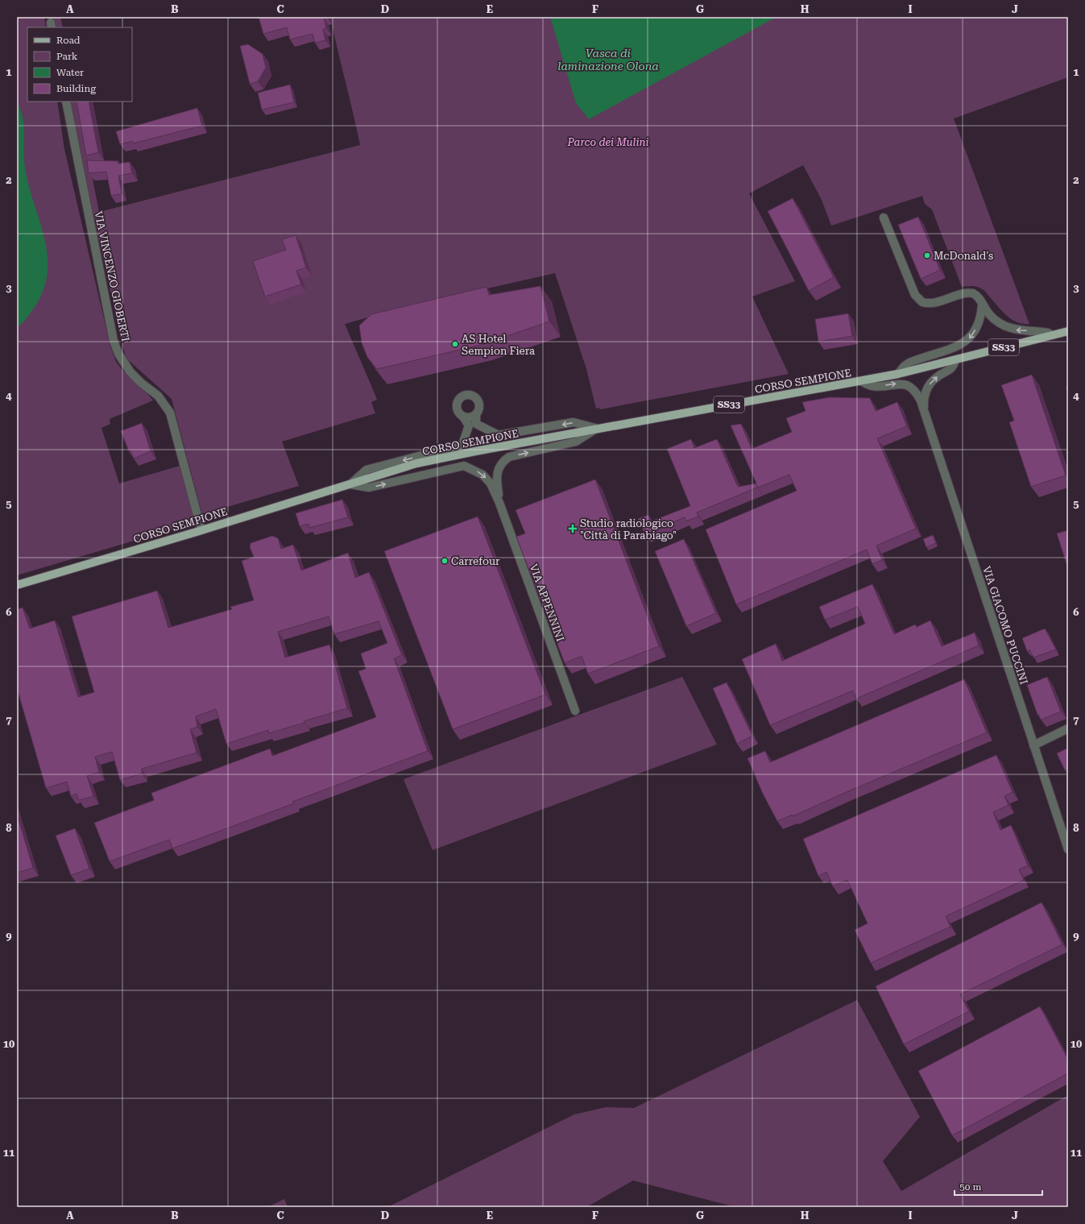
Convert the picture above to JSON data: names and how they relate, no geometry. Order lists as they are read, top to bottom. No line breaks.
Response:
{"streets":{"main road":["SS33","CORSO SEMPIONE"],"street":["VIA VINCENZO GIOBERTI","VIA APPENNINI","VIA GIACOMO PUCCINI"]},"crossings":[["VIA VINCENZO GIOBERTI","CORSO SEMPIONE"],["CORSO SEMPIONE","VIA APPENNINI"]],"one_way":["VIA APPENNINI"],"water":["Vasca di laminazione Olona"],"parks":["Parco dei Mulini"],"places":{"other":["McDonald's","AS Hotel Sempion Fiera","Carrefour"],"health":["Studio radiologico \"Città di Parabiago\""]},"legend":["Road","Park","Water","Building"],"scale_bar":"50 m","grid":{"columns":["A","B","C","D","E","F","G","H","I","J"],"rows":["1","2","3","4","5","6","7","8","9","10","11"]}}
